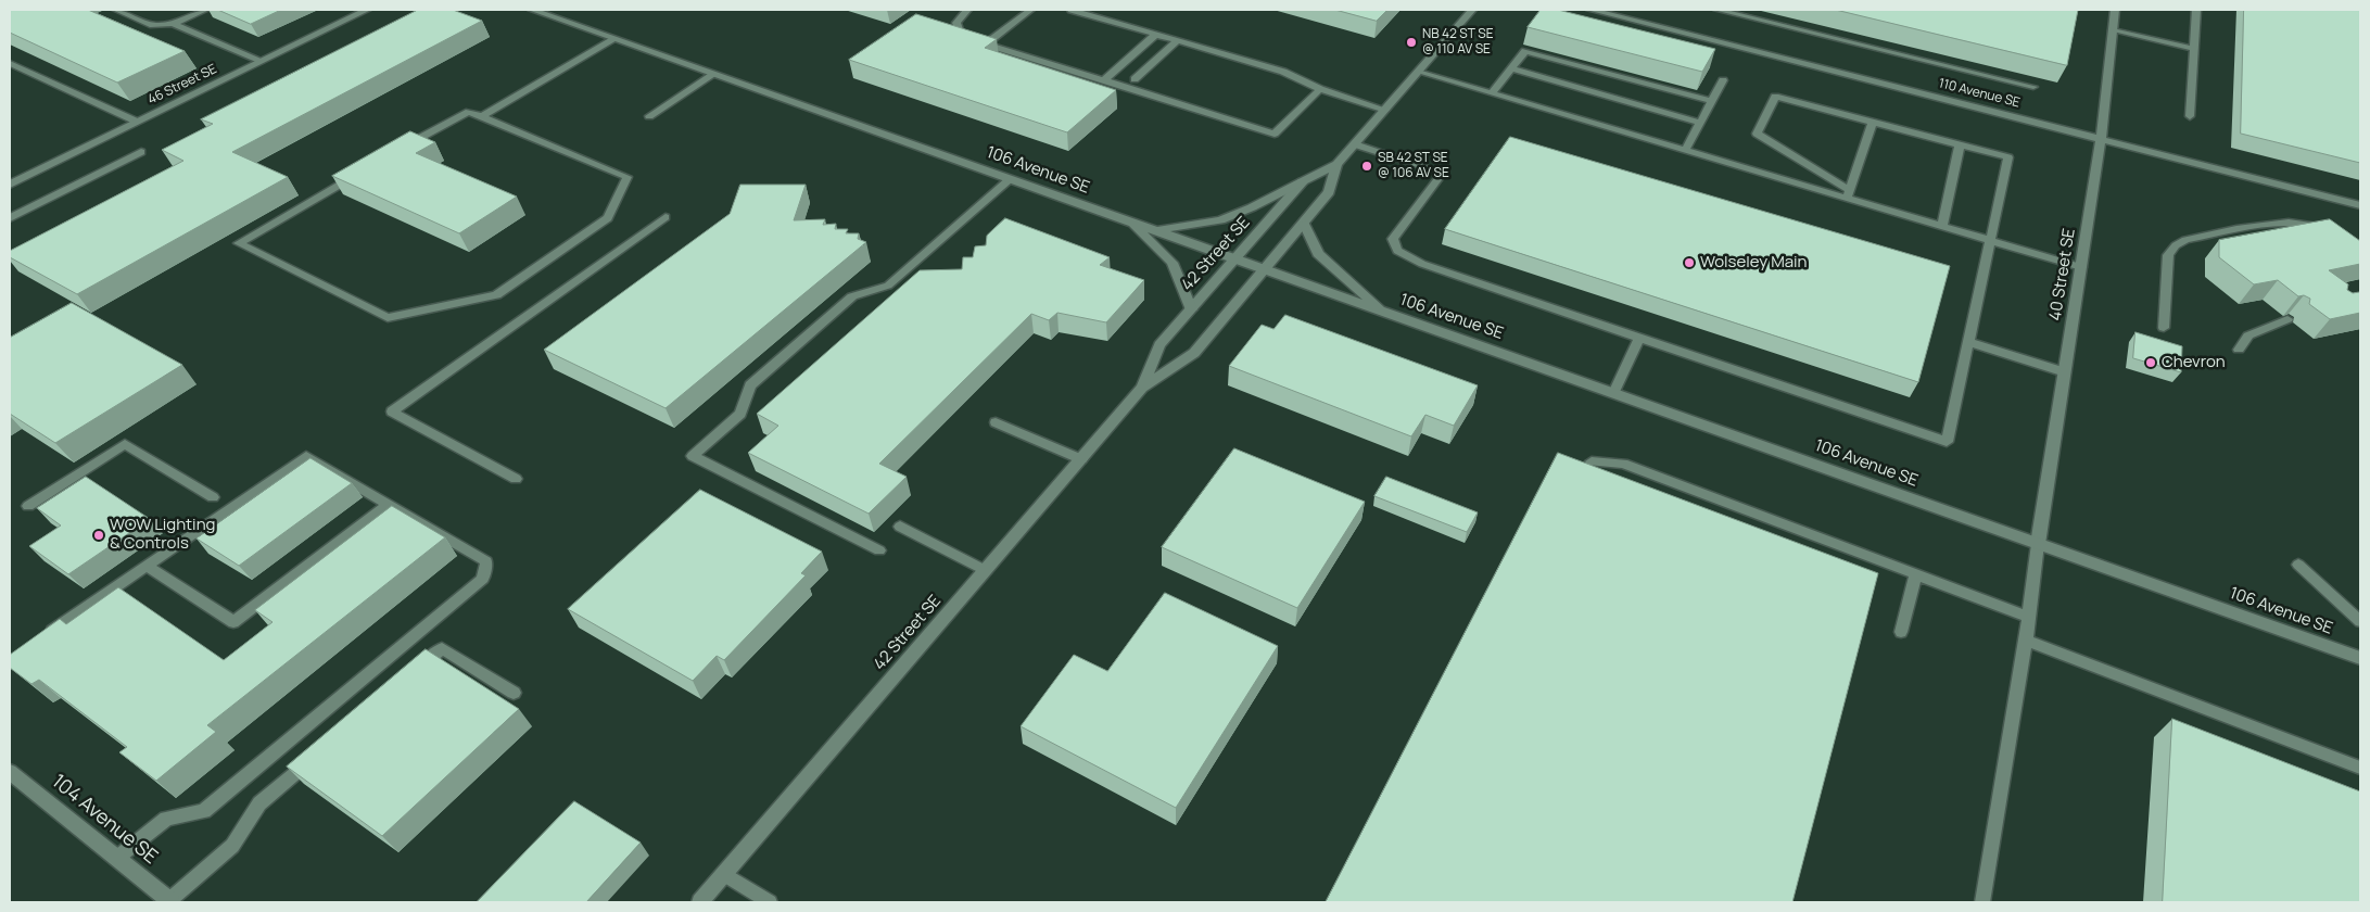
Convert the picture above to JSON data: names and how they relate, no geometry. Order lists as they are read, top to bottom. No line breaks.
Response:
{"streets":{"street":["46 Street SE","110 Avenue SE","106 Avenue SE","42 Street SE","40 Street SE","104 Avenue SE"]},"crossings":[["110 Avenue SE","40 Street SE"],["106 Avenue SE","42 Street SE"],["106 Avenue SE","40 Street SE"]],"places":["NB 42 ST SE @ 110 AV SE","SB 42 ST SE @ 106 AV SE","Wolseley Main","Chevron","WOW Lighting & Controls"]}
